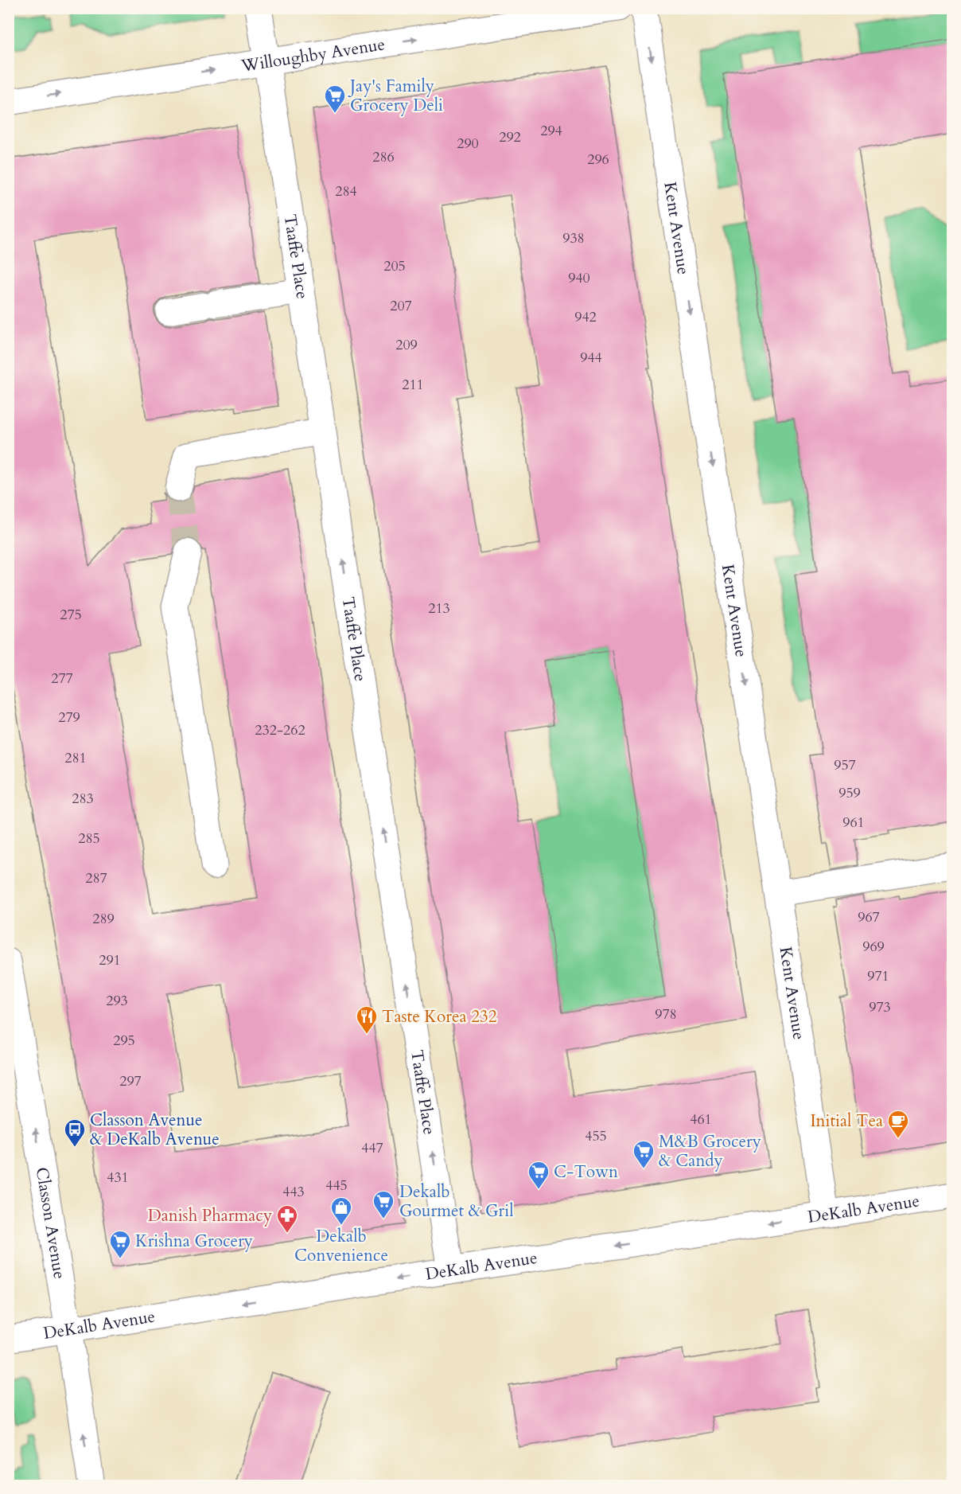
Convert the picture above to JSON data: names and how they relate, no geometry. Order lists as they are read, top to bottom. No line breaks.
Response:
{"streets":{"street":["Willoughby Avenue","Kent Avenue","Taaffe Place","DeKalb Avenue","Classon Avenue"]},"crossings":[["Willoughby Avenue","Taaffe Place"],["Kent Avenue","DeKalb Avenue"],["Taaffe Place","DeKalb Avenue"],["DeKalb Avenue","Classon Avenue"]],"one_way":["Willoughby Avenue","Kent Avenue","DeKalb Avenue","Classon Avenue"],"places":{"supermarket":["Jay's Family Grocery Deli","M&B Grocery & Candy","C-Town","Dekalb Gourmet & Gril","Krishna Grocery"],"restaurant":["Taste Korea 232"],"cafe":["Initial Tea"],"bus stop":["Classon Avenue & DeKalb Avenue"],"shop":["Dekalb Convenience"],"pharmacy":["Danish Pharmacy"]},"house_numbers":["294","292","290","286","296","284","938","205","940","207","942","209","944","211","213","275","277","279","232-262","281","957","959","283","961","285","287","967","289","969","291","971","293","973","978","295","297","461","455","447","431","445","443"]}
